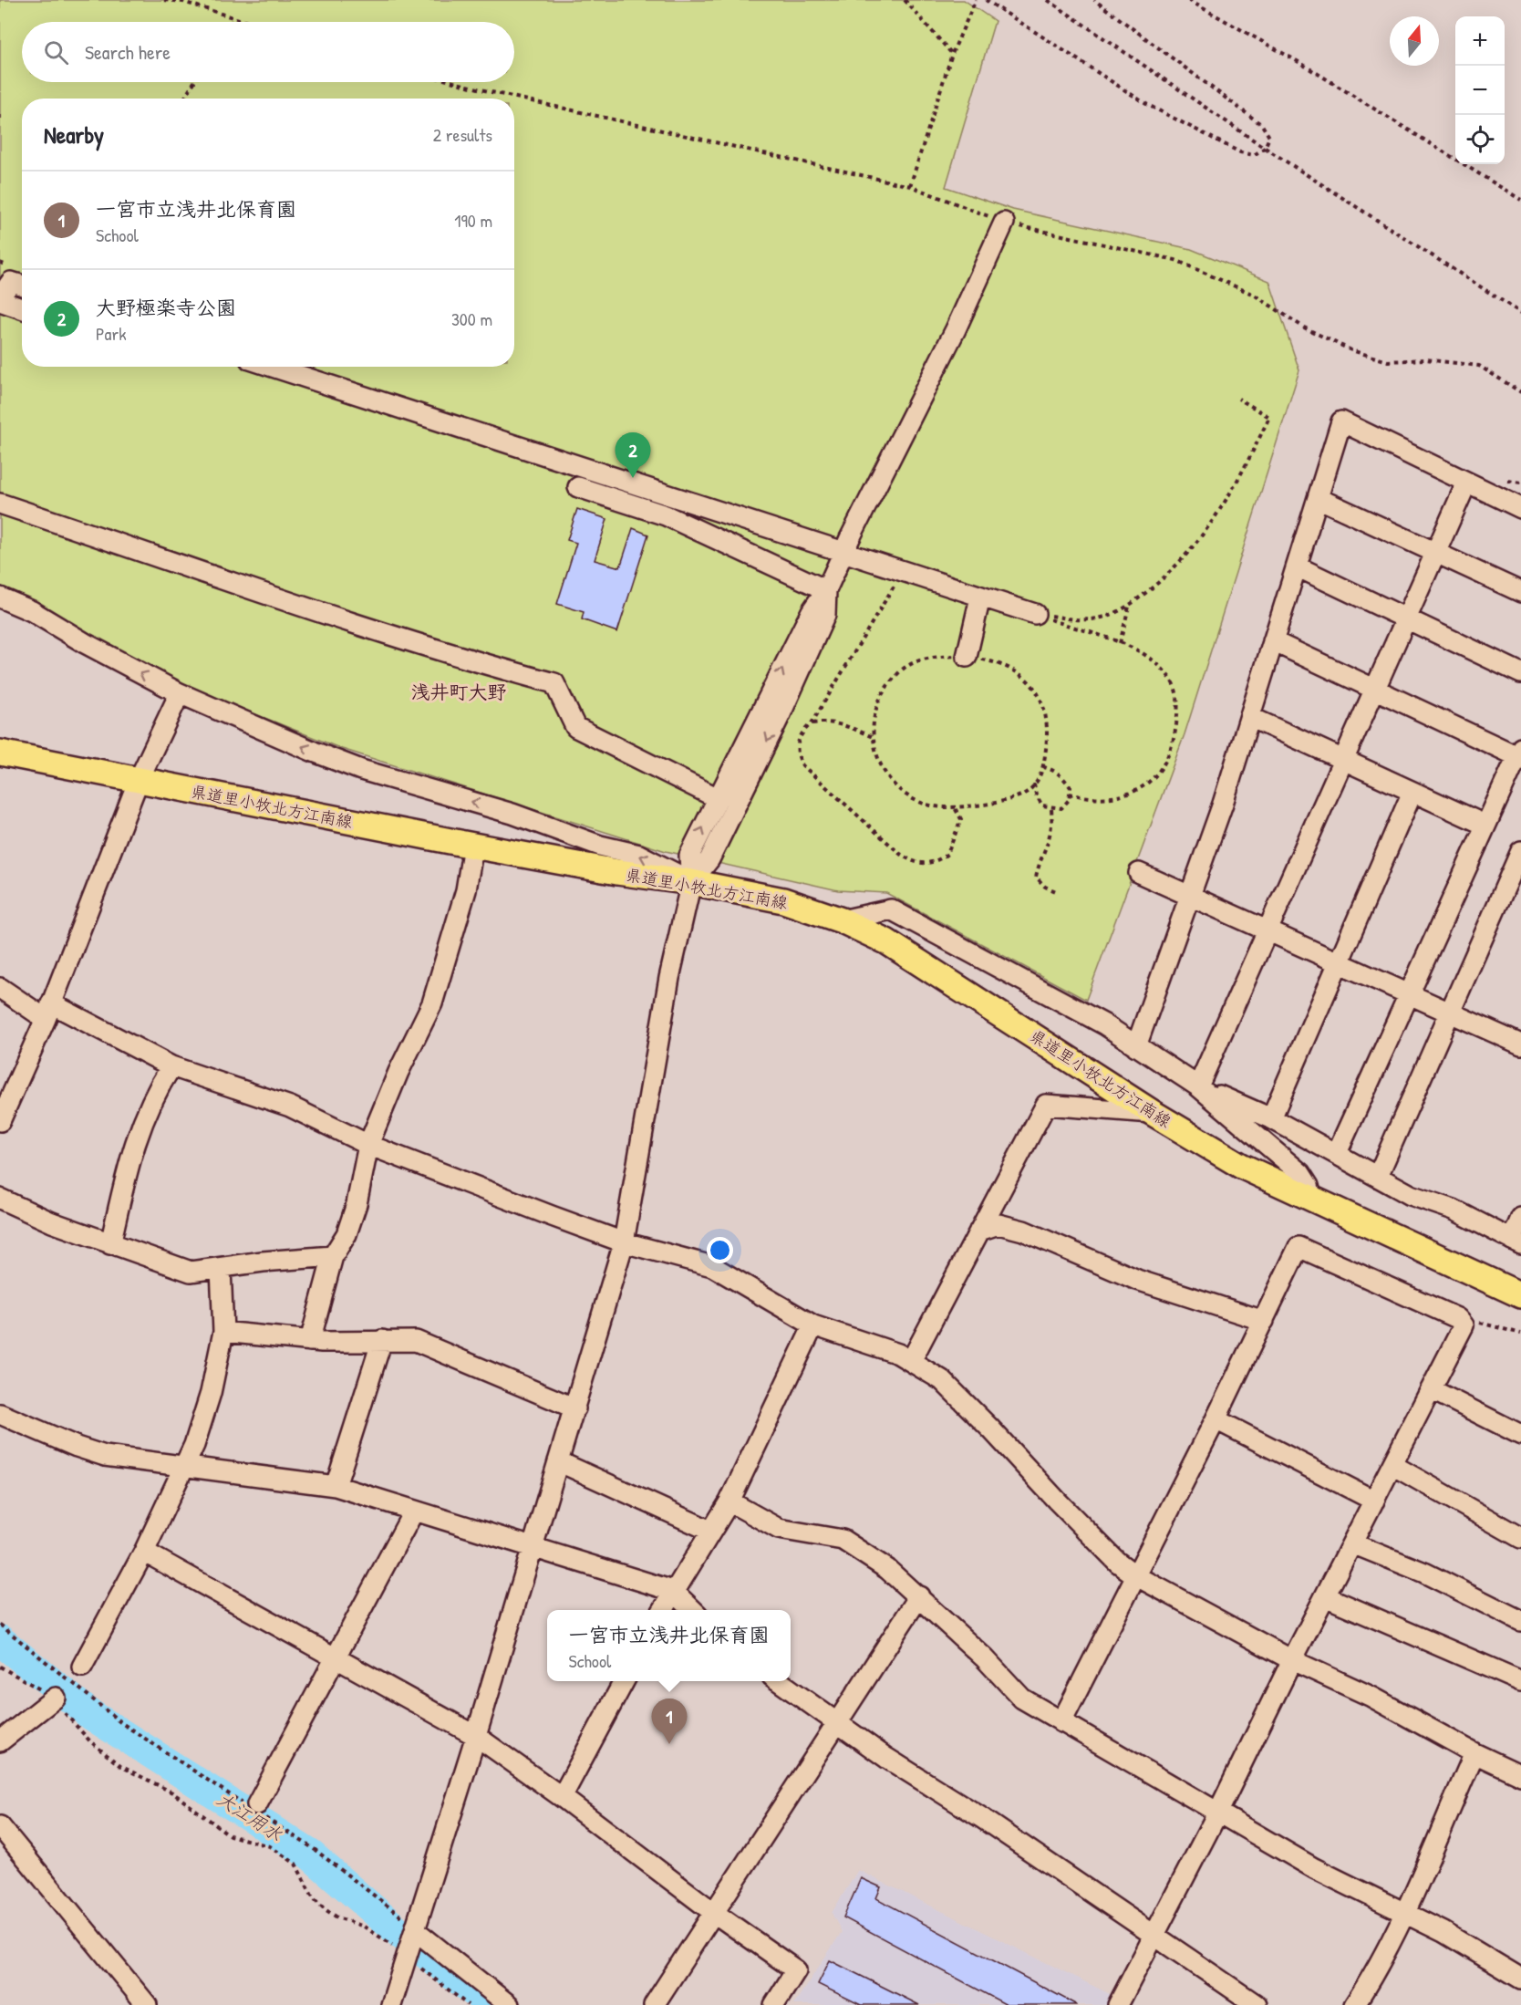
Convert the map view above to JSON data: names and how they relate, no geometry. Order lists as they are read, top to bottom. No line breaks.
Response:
{"streets":{"main road":["県道里小牧北方江南線"]},"districts":["浅井町大野"],"water":["大江用水"],"north":"top","page":{"map_buttons":["+","−"],"search":"Search here","heading":["Nearby","2 results"],"list":[{"mark":"1","name":"一宮市立浅井北保育園","note":"School","value":"190 m"},{"mark":"2","name":"大野極楽寺公園","note":"Park","value":"300 m"}],"pins":["2","1"],"popup":["一宮市立浅井北保育園","School"]}}
